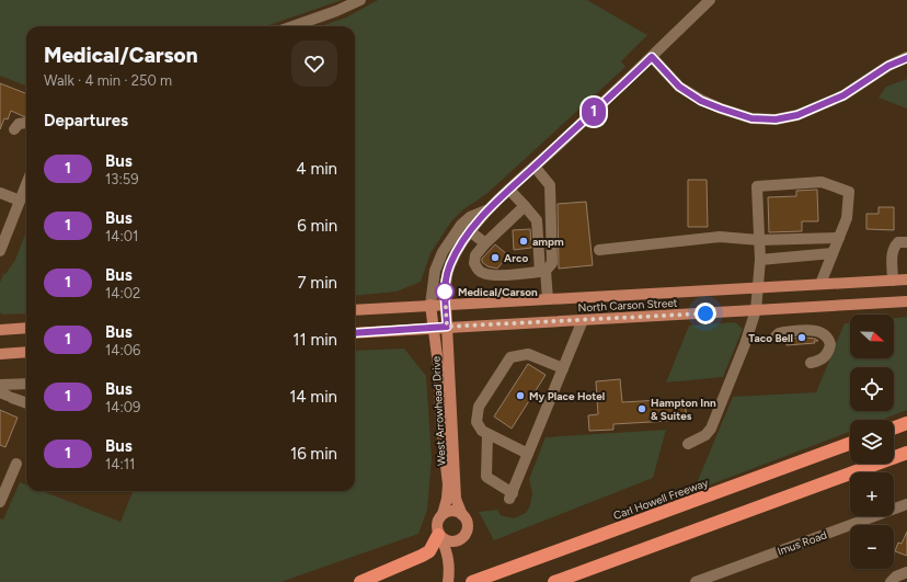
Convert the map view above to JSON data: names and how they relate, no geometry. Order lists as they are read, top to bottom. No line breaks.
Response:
{"streets":{"highway":["Carl Howell Freeway"],"main road":["North Carson Street","West Arrowhead Drive"],"street":["Imus Road"]},"crossings":[["North Carson Street","West Arrowhead Drive"]],"places":["ampm","Arco","Medical/Carson","Taco Bell","My Place Hotel","Hampton Inn & Suites"],"lines":["bus line 1"],"north":"right","page":{"on_map":"1","heading":[["Medical/Carson","Walk · 4 min · 250 m"],"Departures"],"list":[{"mark":"1","name":"Bus","note":"13:59","value":"4 min"},{"mark":"1","name":"Bus","note":"14:01","value":"6 min"},{"mark":"1","name":"Bus","note":"14:02","value":"7 min"},{"mark":"1","name":"Bus","note":"14:06","value":"11 min"},{"mark":"1","name":"Bus","note":"14:09","value":"14 min"},{"mark":"1","name":"Bus","note":"14:11","value":"16 min"}],"map_buttons":["+","−"]}}
